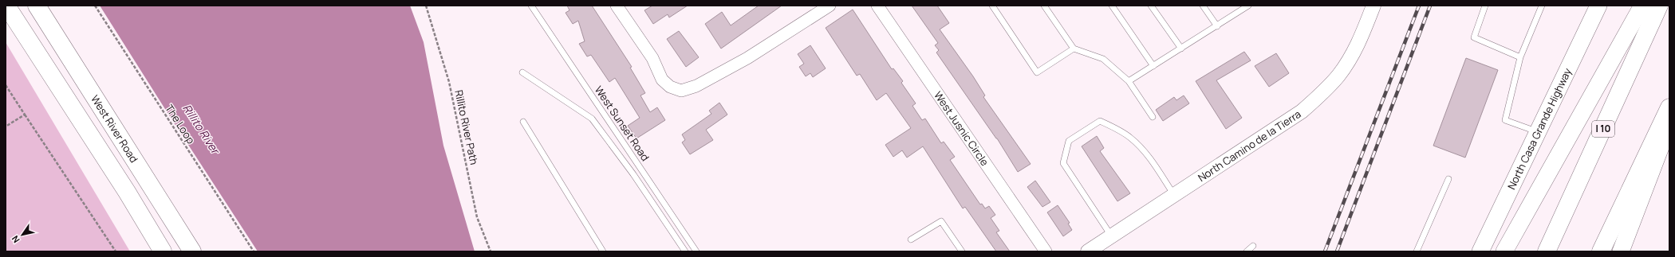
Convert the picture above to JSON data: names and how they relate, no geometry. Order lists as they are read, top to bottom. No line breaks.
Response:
{"streets":{"main road":["West River Road","North Casa Grande Highway","I 10"],"street":["West Jusnic Circle","North Camino de la Tierra"],"lane":["West Sunset Road"],"path":["The Loop","Rillito River Path"]},"water":["Rillito River"],"north":"bottom left"}
